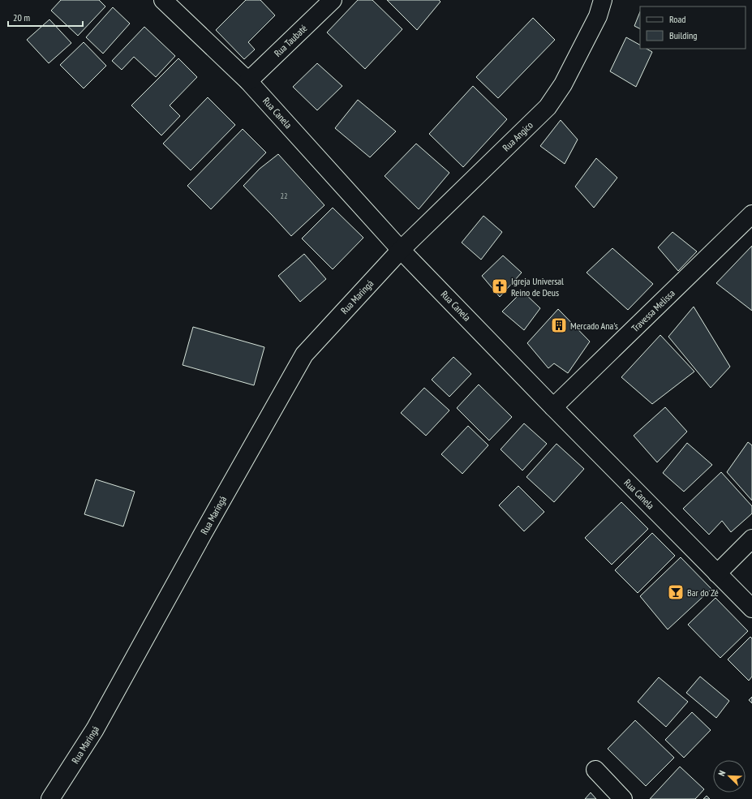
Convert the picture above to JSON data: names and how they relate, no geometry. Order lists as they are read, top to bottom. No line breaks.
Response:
{"streets":{"street":["Rua Taubaté","Rua Canela","Rua Angico","Rua Maringá","Travessa Melissa"]},"crossings":[["Rua Taubaté","Rua Canela"],["Rua Canela","Rua Angico"],["Rua Canela","Rua Maringá"],["Rua Canela","Travessa Melissa"],["Rua Angico","Rua Maringá"]],"places":{"church":["Igreja Universal Reino de Deus"],"building":["Mercado Ana's"],"bar":["Bar do Zé"]},"house_numbers":["22"],"legend":["Road","Building"],"scale_bar":"20 m","north":"top left"}
